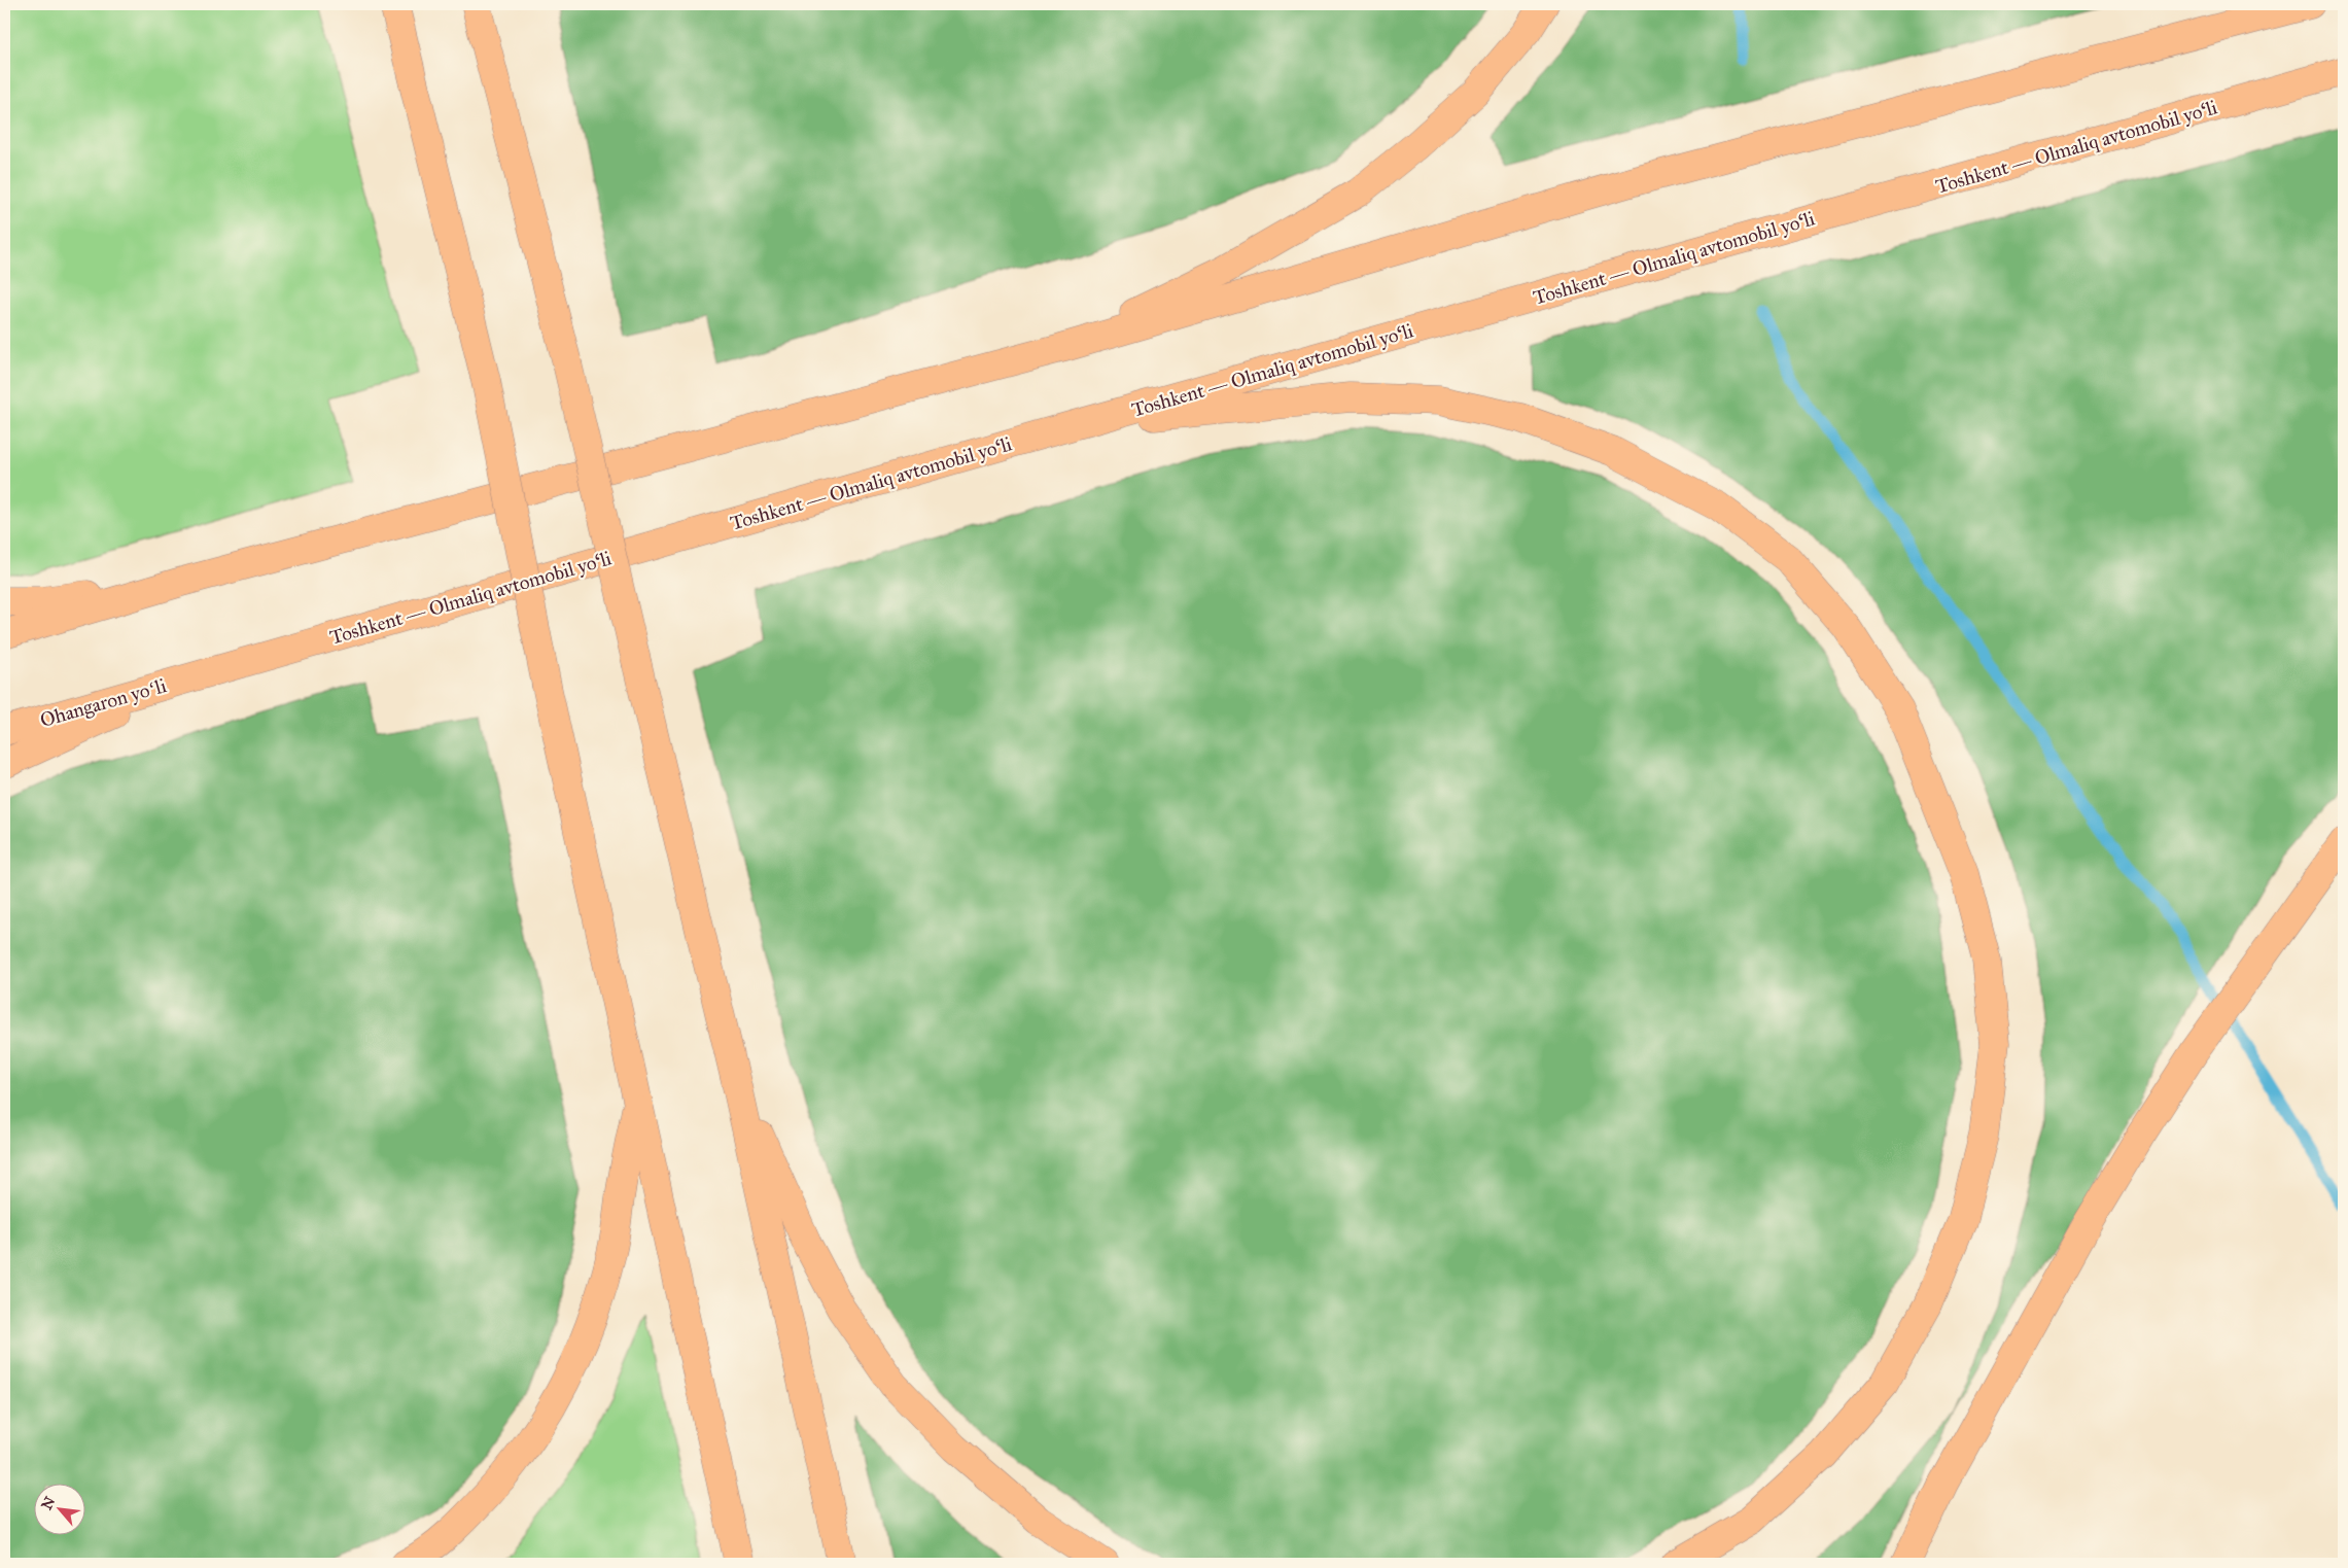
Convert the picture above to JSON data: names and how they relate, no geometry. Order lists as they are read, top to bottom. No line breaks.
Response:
{"streets":{"highway":["Toshkent — Olmaliq avtomobil yo‘li","Ohangaron yoʻli"]},"crossings":[["Toshkent — Olmaliq avtomobil yo‘li","Ohangaron yoʻli"]],"north":"top left"}
